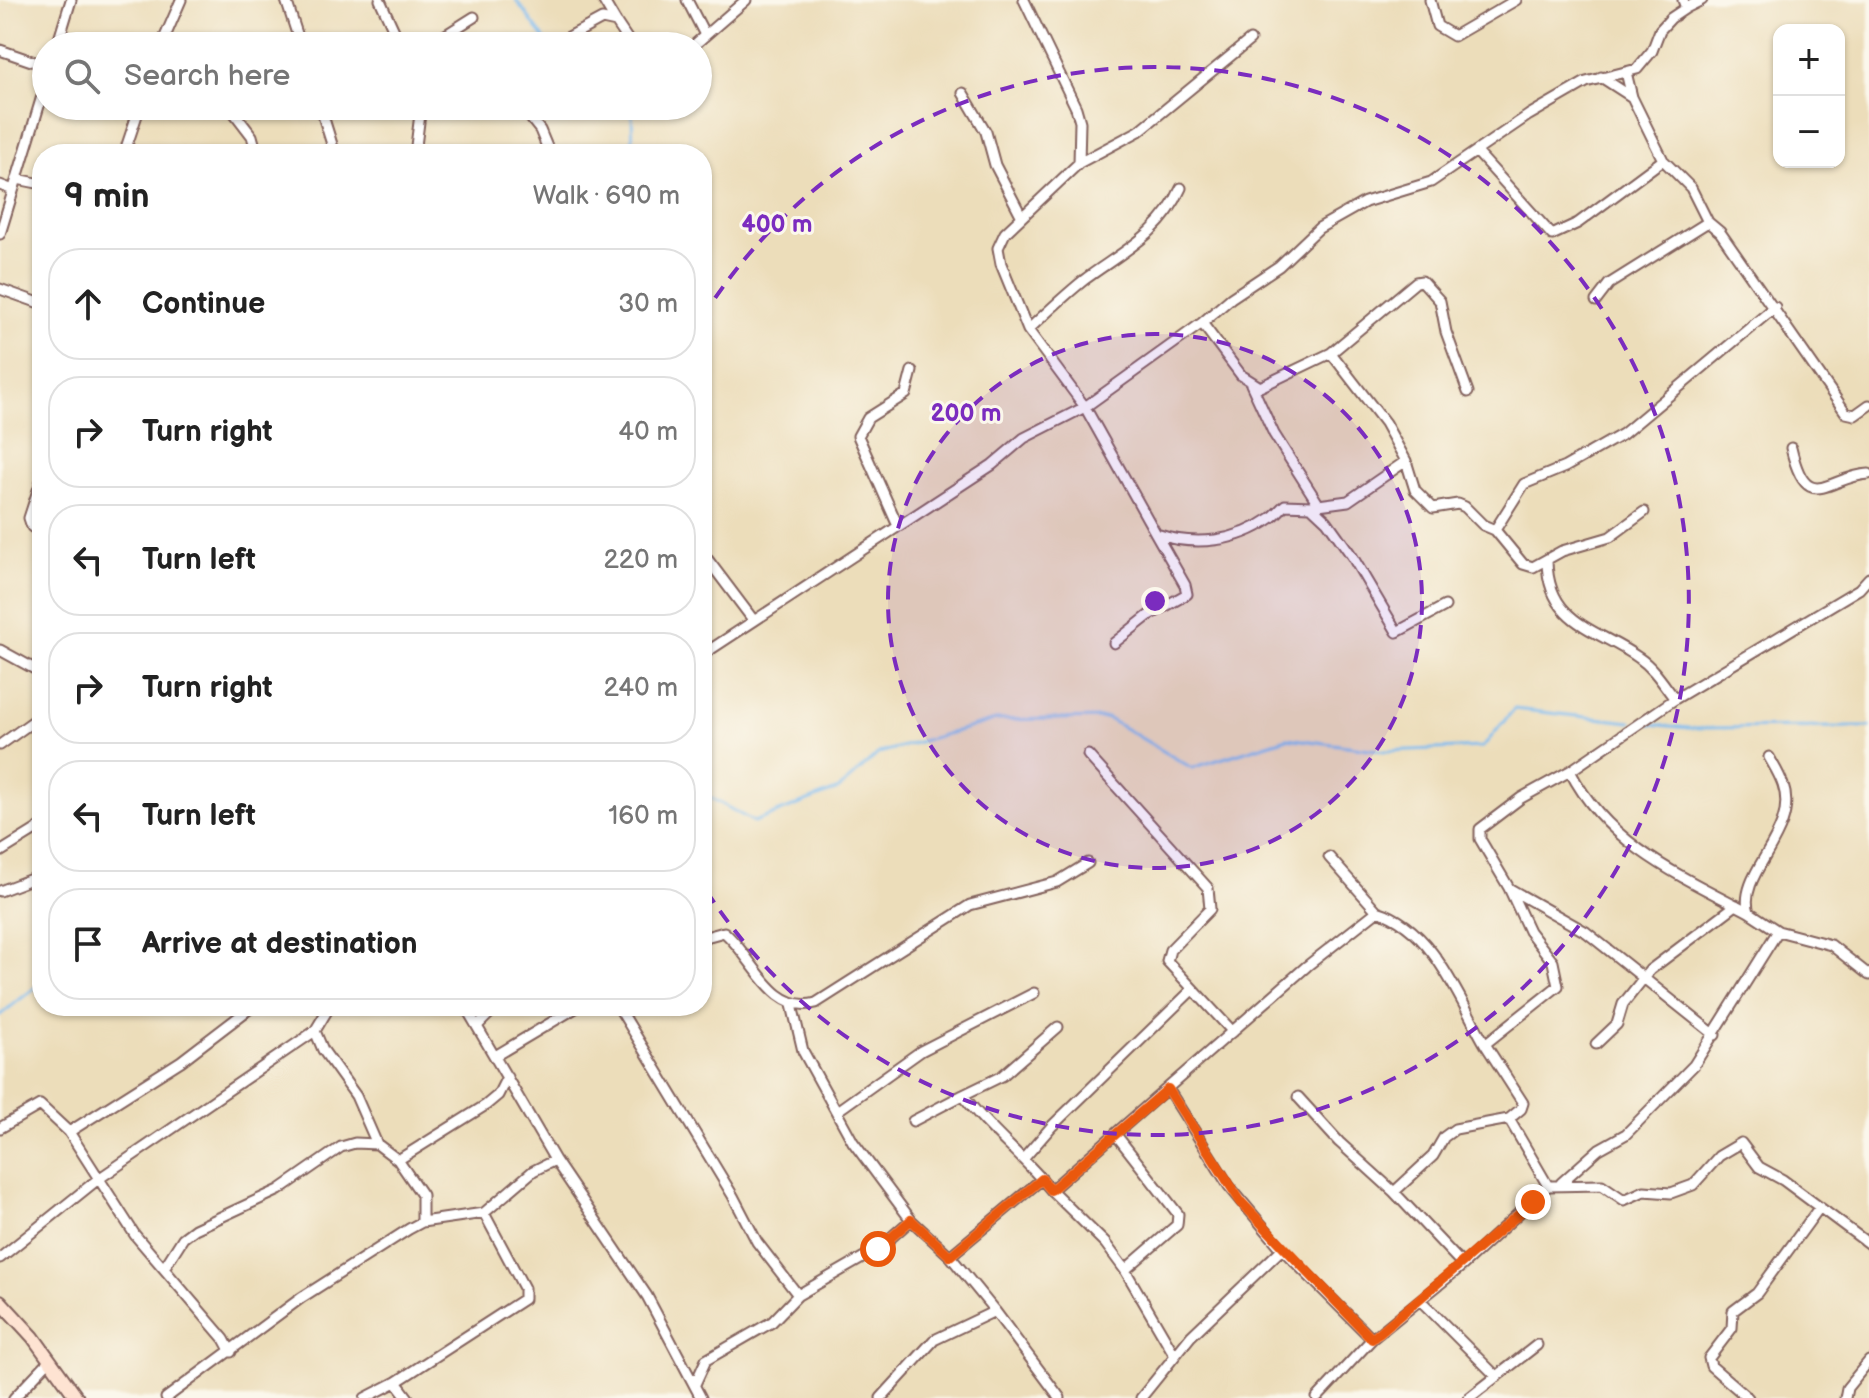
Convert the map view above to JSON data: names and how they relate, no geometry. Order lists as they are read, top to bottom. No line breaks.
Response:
{"page":{"map_buttons":["+","−"],"search":"Search here","heading":["9 min","Walk · 690 m"],"list":[["Continue","30 m"],["Turn right","40 m"],["Turn left","220 m"],["Turn right","240 m"],["Turn left","160 m"],"Arrive at destination"]},"rings":["400 m","200 m"]}
